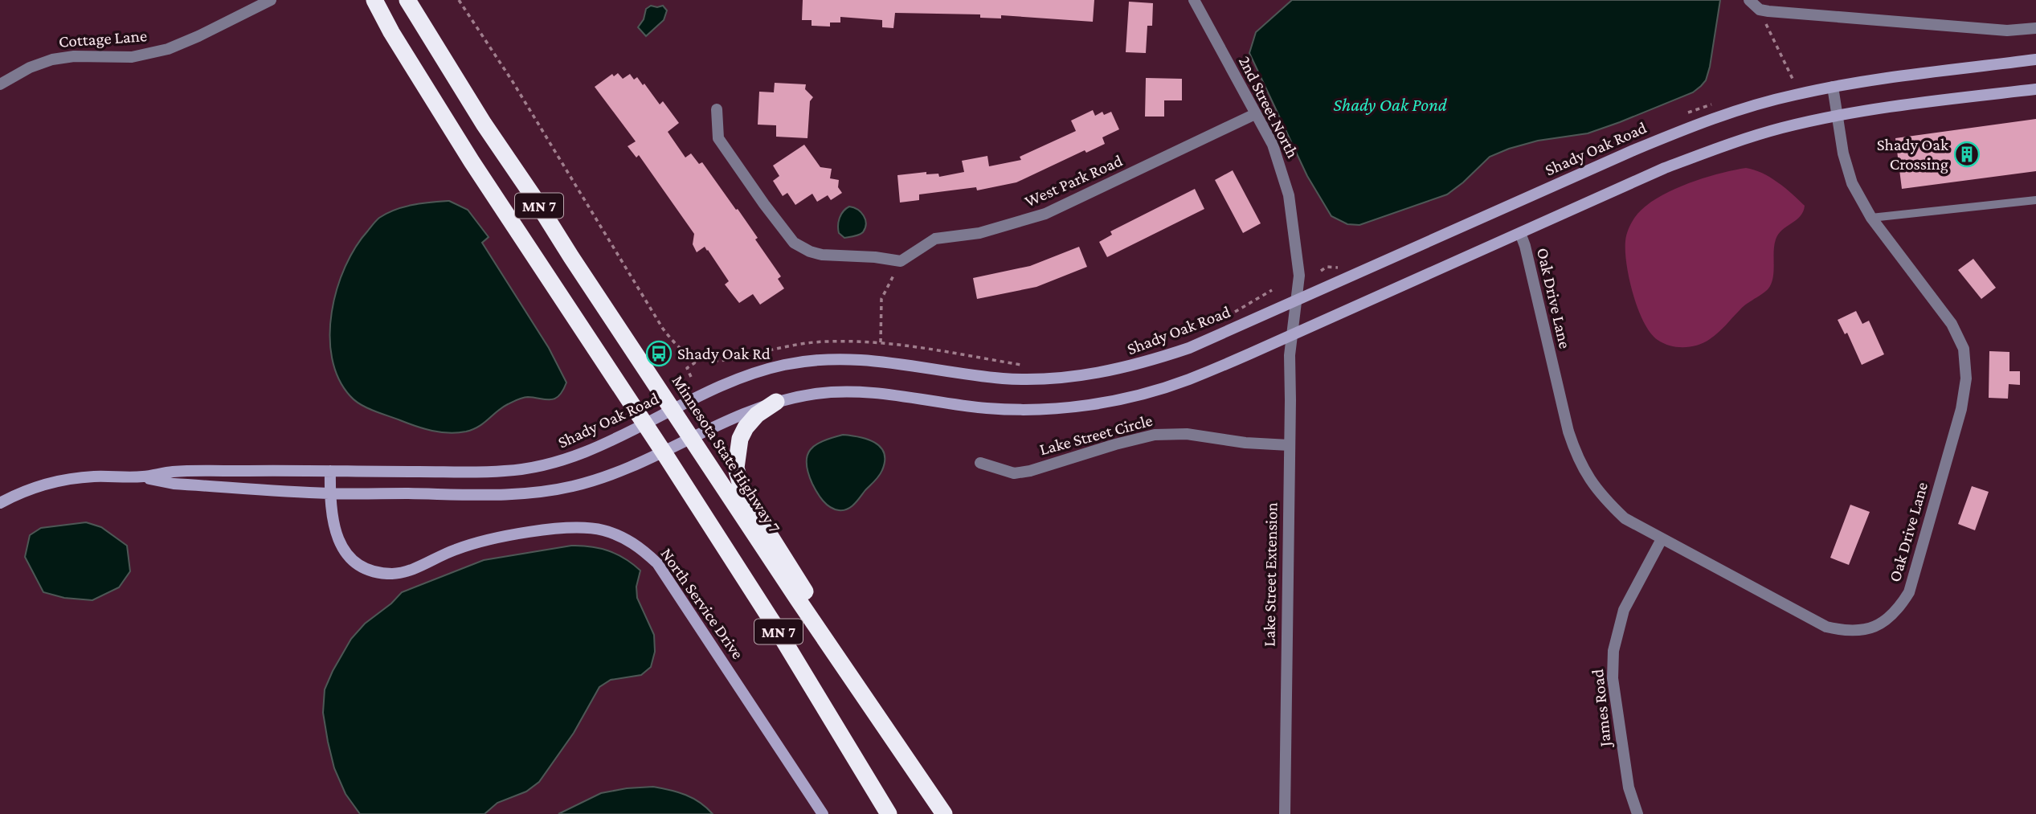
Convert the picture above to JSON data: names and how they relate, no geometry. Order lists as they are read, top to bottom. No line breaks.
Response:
{"streets":{"highway":["MN 7","Minnesota State Highway 7"],"main road":["Shady Oak Road","North Service Drive"],"street":["Cottage Lane","2nd Street North","West Park Road","Oak Drive Lane","Lake Street Circle","Lake Street Extension","James Road"]},"crossings":[["2nd Street North","Shady Oak Road"],["2nd Street North","West Park Road"],["2nd Street North","Lake Street Extension"],["Shady Oak Road","MN 7"],["Shady Oak Road","Oak Drive Lane"],["Shady Oak Road","Minnesota State Highway 7"],["Shady Oak Road","Lake Street Extension"],["Shady Oak Road","North Service Drive"],["Oak Drive Lane","James Road"],["Lake Street Circle","Lake Street Extension"]],"water":["Shady Oak Pond"],"places":{"building":["Shady Oak Crossing"],"bus stop":["Shady Oak Rd"]}}
